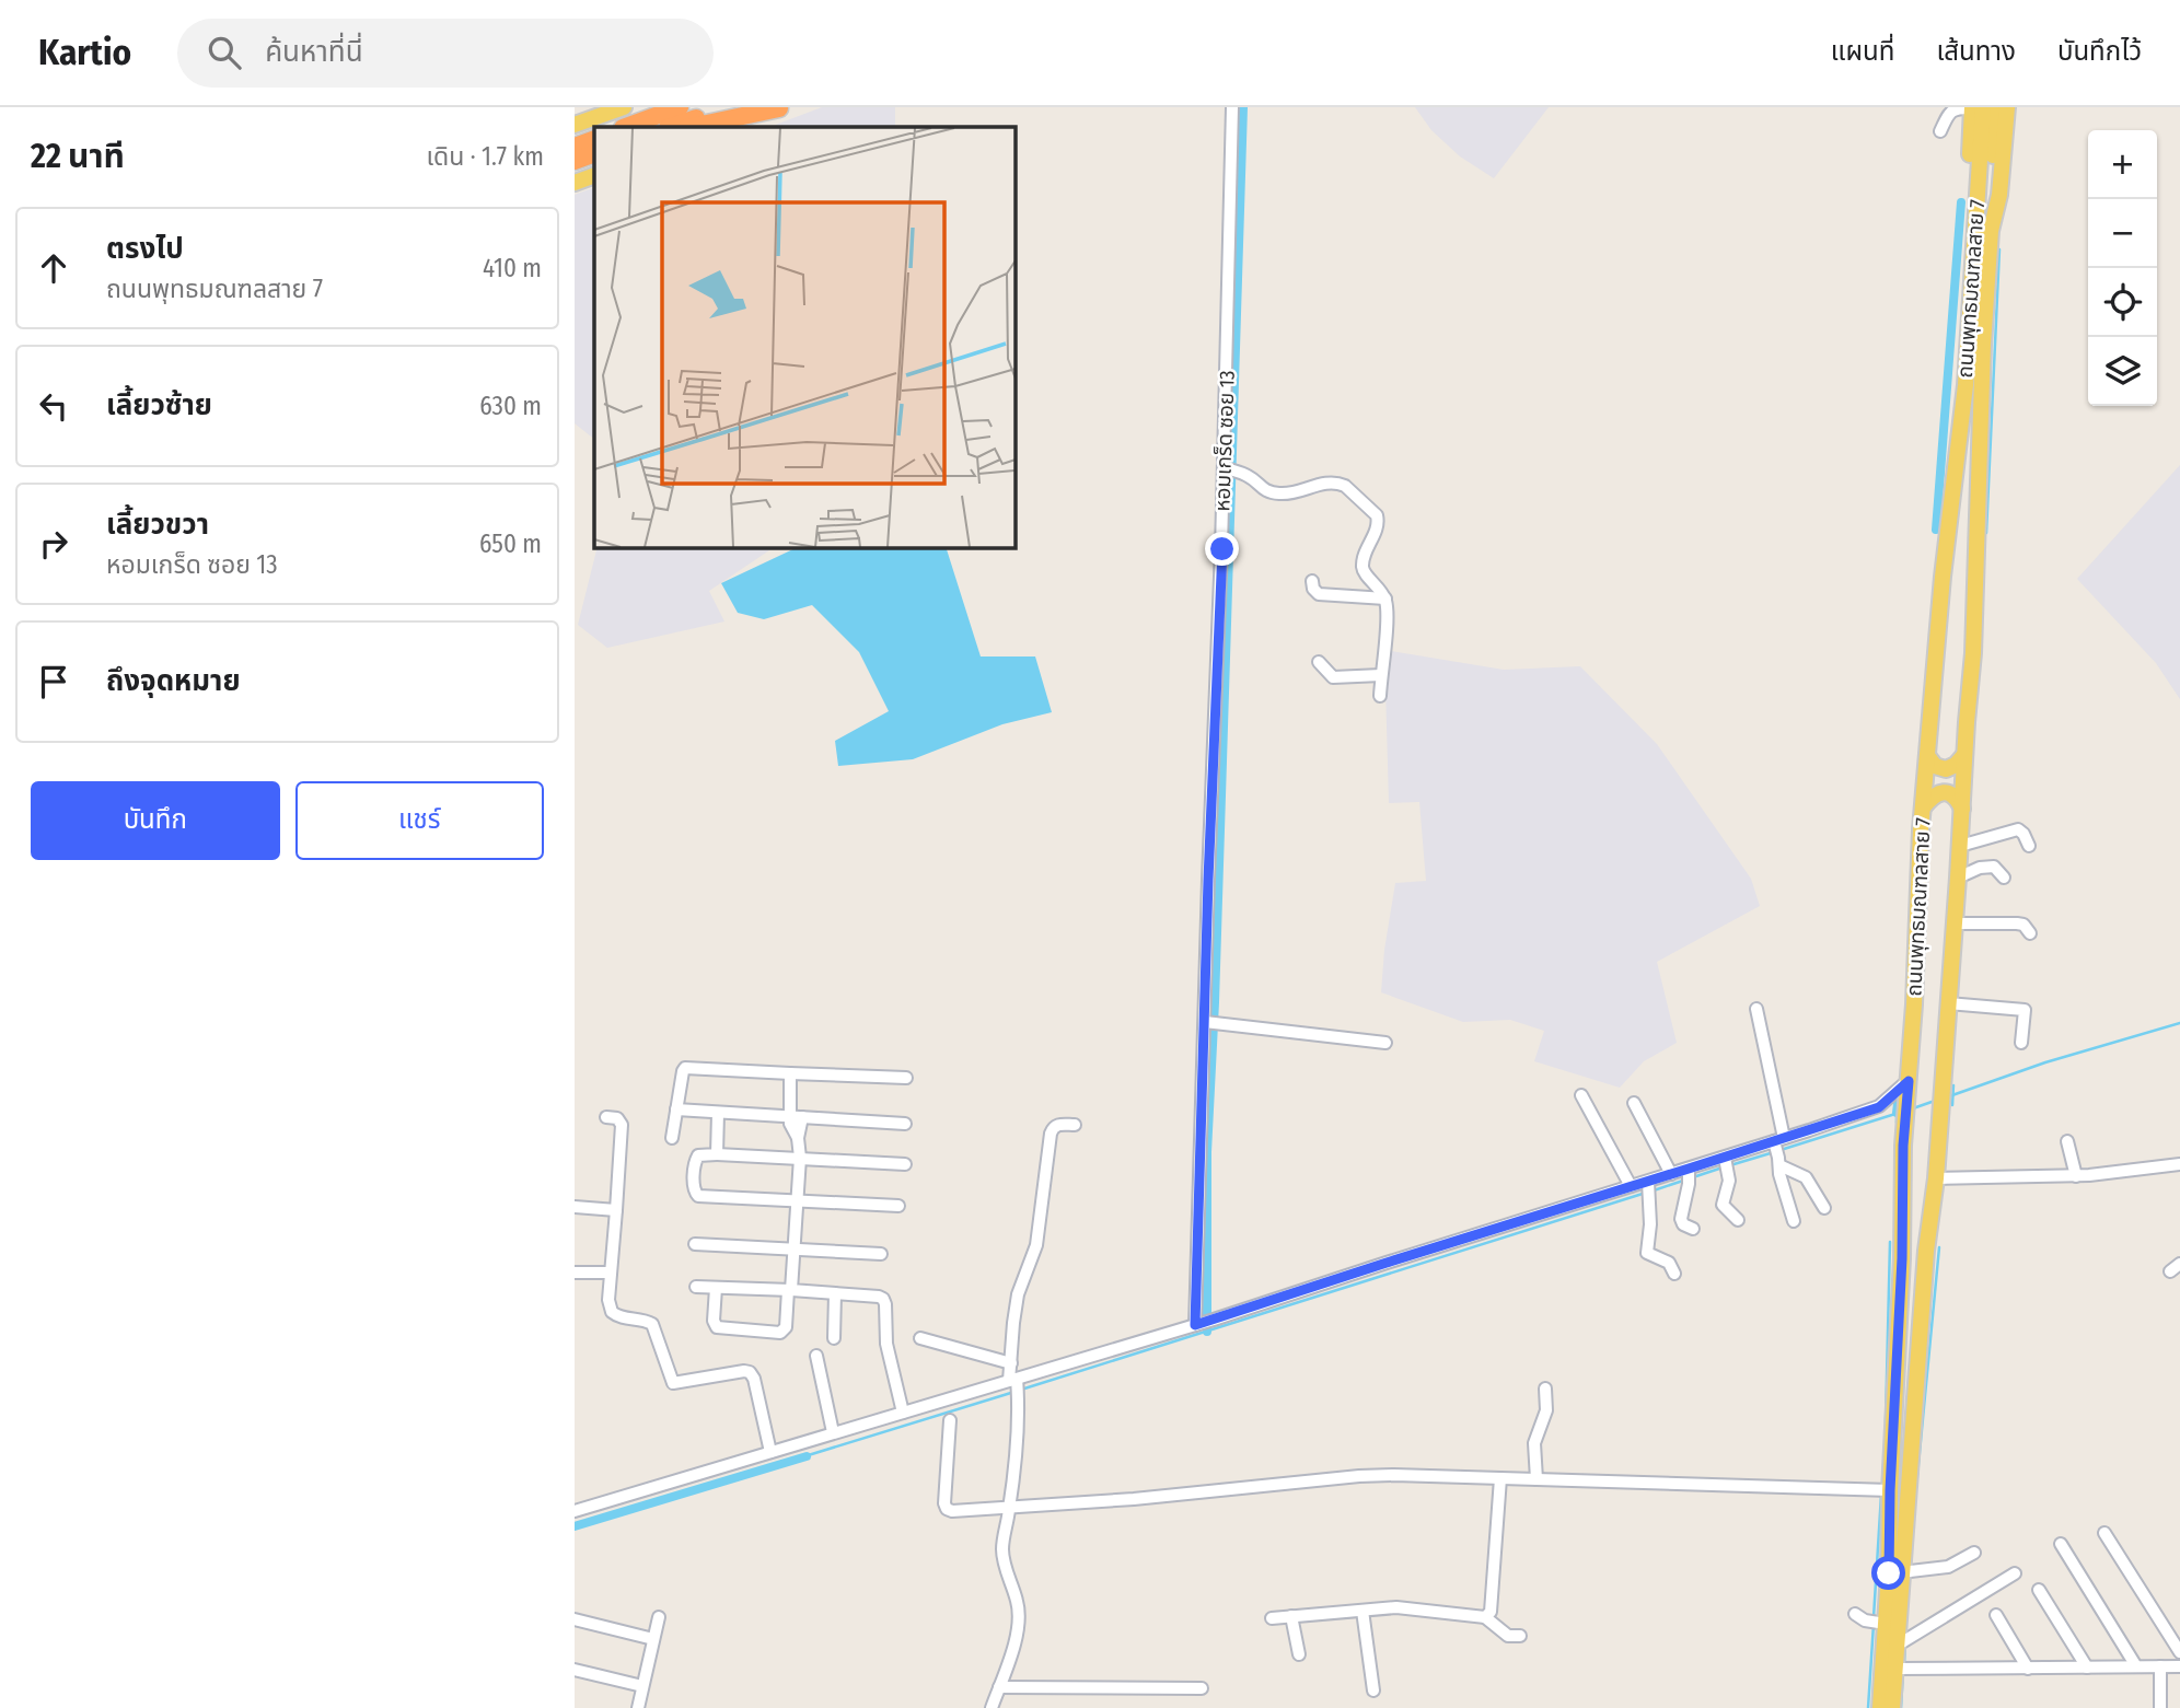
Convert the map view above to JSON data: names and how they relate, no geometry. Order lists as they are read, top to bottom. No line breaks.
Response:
{"streets":{"main road":["ถนนพุทธมณฑลสาย 7"],"street":["หอมเกร็ด ซอย 13"]},"page":{"header":"Kartio","search":"ค้นหาที่นี่","nav":["แผนที่","เส้นทาง","บันทึกไว้"],"heading":["22 นาที","เดิน · 1.7 km"],"map_buttons":["+","−"],"list":[["ตรงไป","ถนนพุทธมณฑลสาย 7","410 m"],["เลี้ยวซ้าย","630 m"],["เลี้ยวขวา","หอมเกร็ด ซอย 13","650 m"],"ถึงจุดหมาย"],"buttons":["บันทึก","แชร์"]}}
